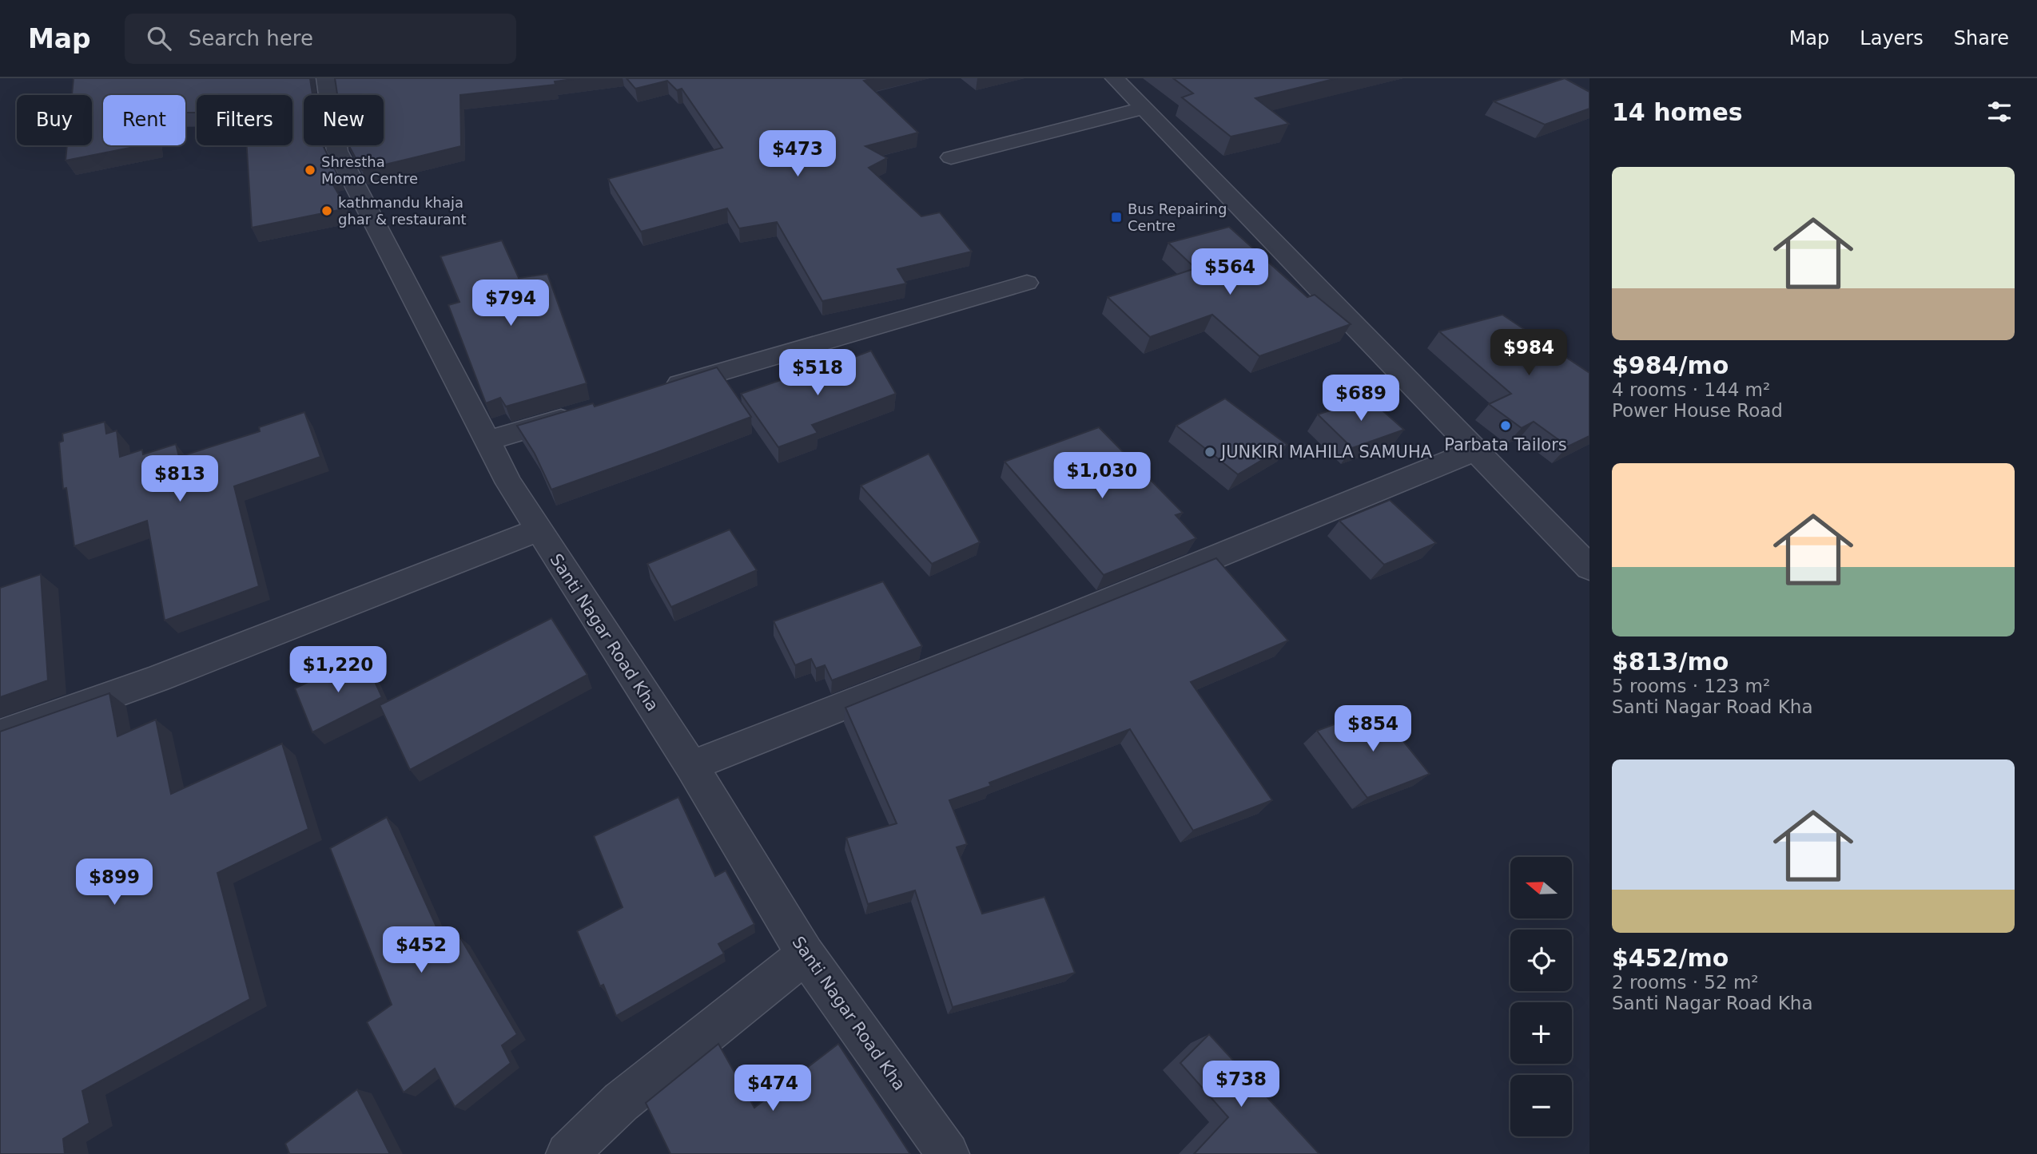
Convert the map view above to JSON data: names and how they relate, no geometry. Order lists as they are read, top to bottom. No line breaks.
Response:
{"streets":{"street":["Santi Nagar Road Kha"]},"places":{"other":["Shrestha Momo Centre","kathmandu khaja ghar & restaurant","Parbata Tailors","JUNKIRI MAHILA SAMUHA"],"transit":["Bus Repairing Centre"]},"north":"left","page":{"header":"Map","search":"Search here","nav":["Map","Layers","Share"],"heading":"14 homes","chip":["Buy","Rent","Filters","New"],"price":["$473","$564","$794","$984","$518","$689","$1,030","$813","$1,220","$854","$899","$452","$738","$474"],"list":[{"name":"$984/mo","note":"4 rooms · 144 m² · Power House Road"},{"name":"$813/mo","note":"5 rooms · 123 m² · Santi Nagar Road Kha"},{"name":"$452/mo","note":"2 rooms · 52 m² · Santi Nagar Road Kha"}],"map_buttons":["+","−"]}}
